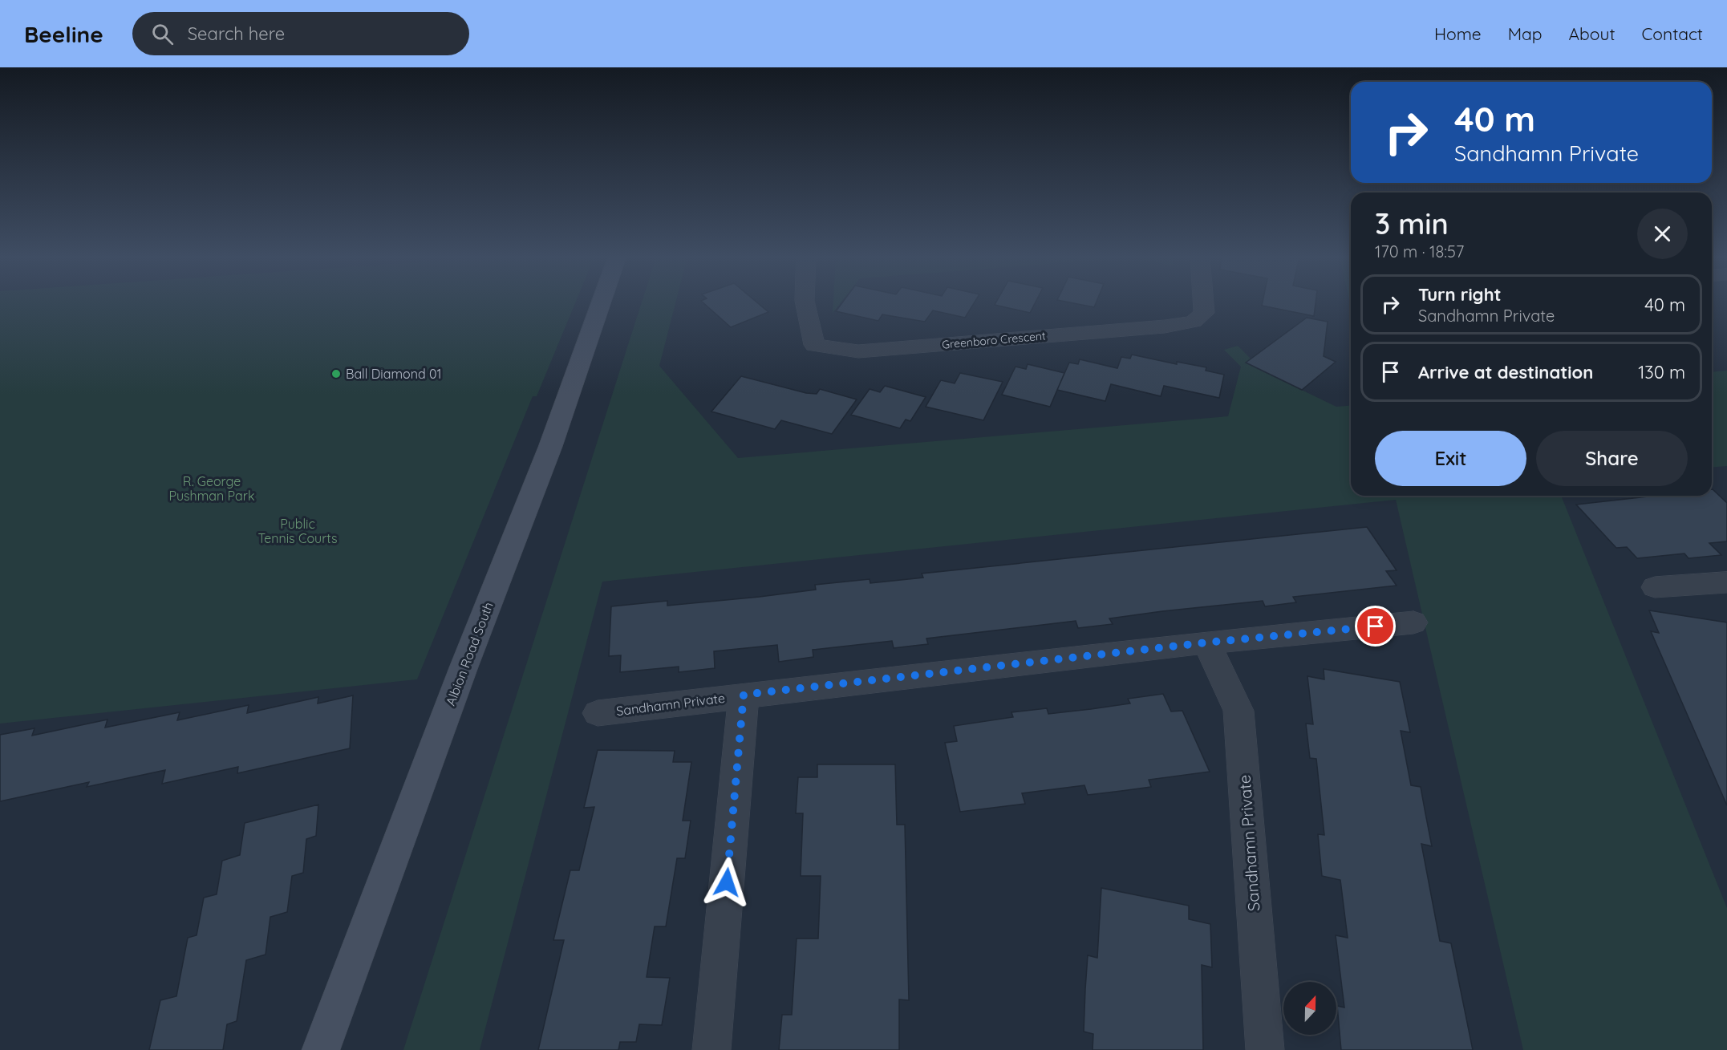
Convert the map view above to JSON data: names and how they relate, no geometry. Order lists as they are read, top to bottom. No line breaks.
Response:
{"streets":{"street":["Greenboro Crescent","Albion Road South","Sandhamn Private"]},"parks":["R. George Pushman Park","Public Tennis Courts"],"places":["Ball Diamond 01"],"north":"top","page":{"header":"Beeline","search":"Search here","nav":["Home","Map","About","Contact"],"turn":["40 m","Sandhamn Private"],"heading":["3 min","170 m · 18:57"],"list":[{"name":"Turn right","note":"Sandhamn Private","value":"40 m"},{"name":"Arrive at destination","value":"130 m"}],"buttons":["Exit","Share"]}}
